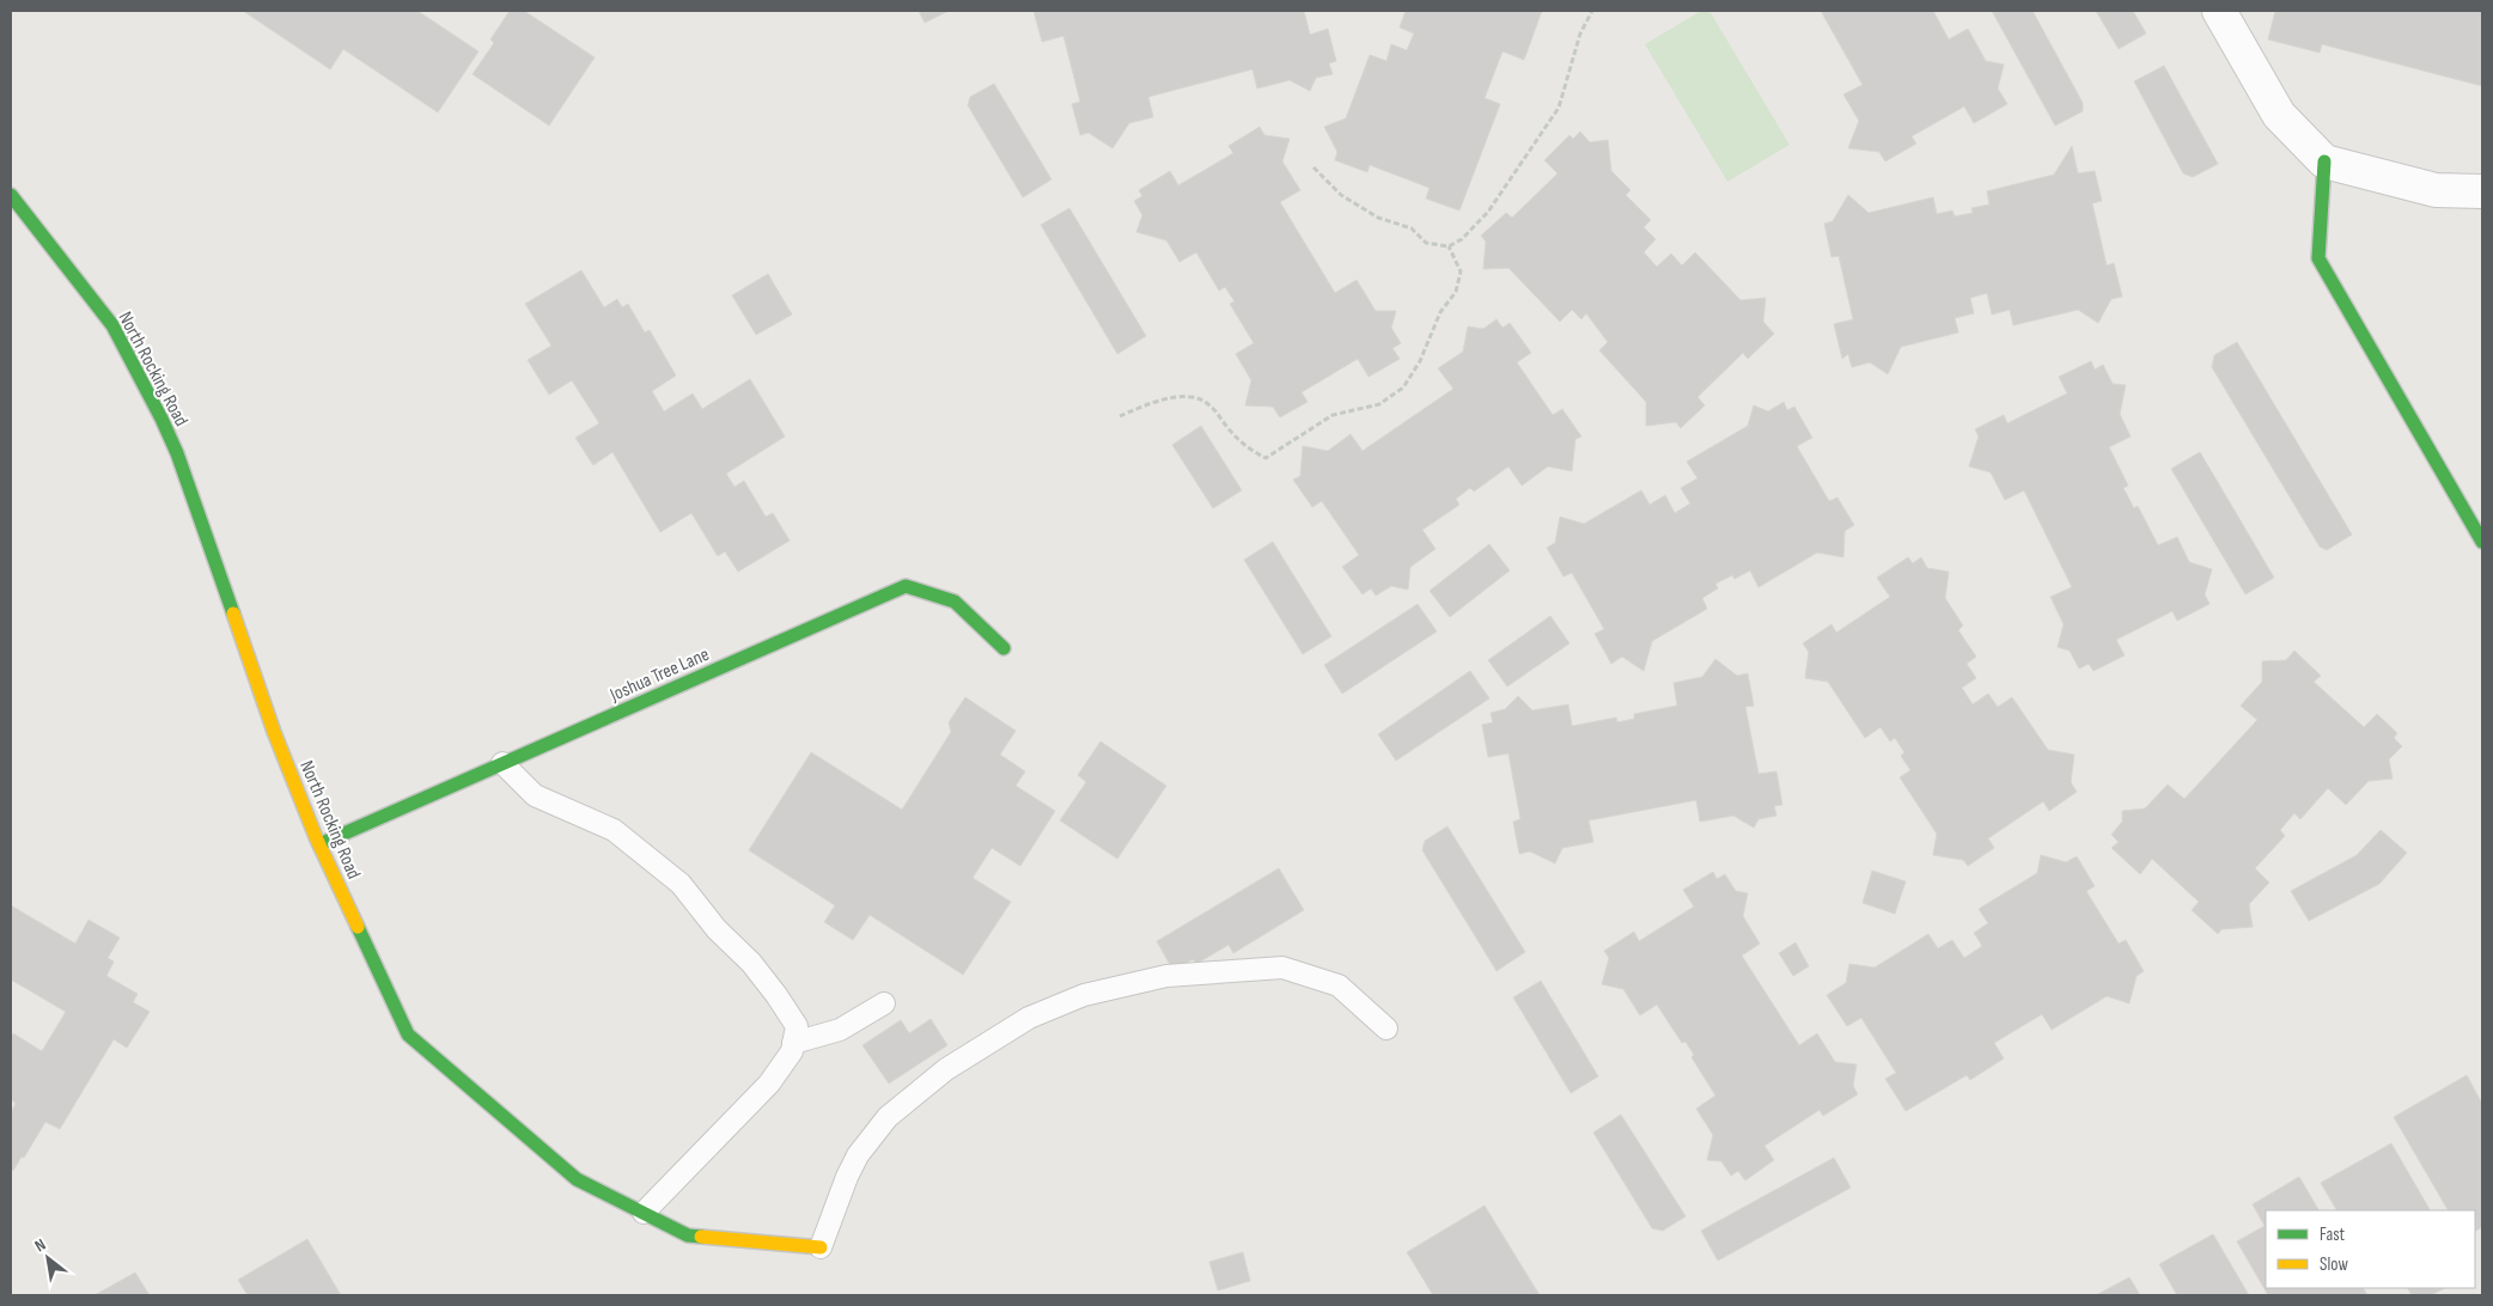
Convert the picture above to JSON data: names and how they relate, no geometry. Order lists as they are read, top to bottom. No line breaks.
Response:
{"streets":{"street":["North Rocking Road","Joshua Tree Lane"]},"crossings":[["North Rocking Road","Joshua Tree Lane"]],"legend":["Fast","Slow"],"north":"top left"}
